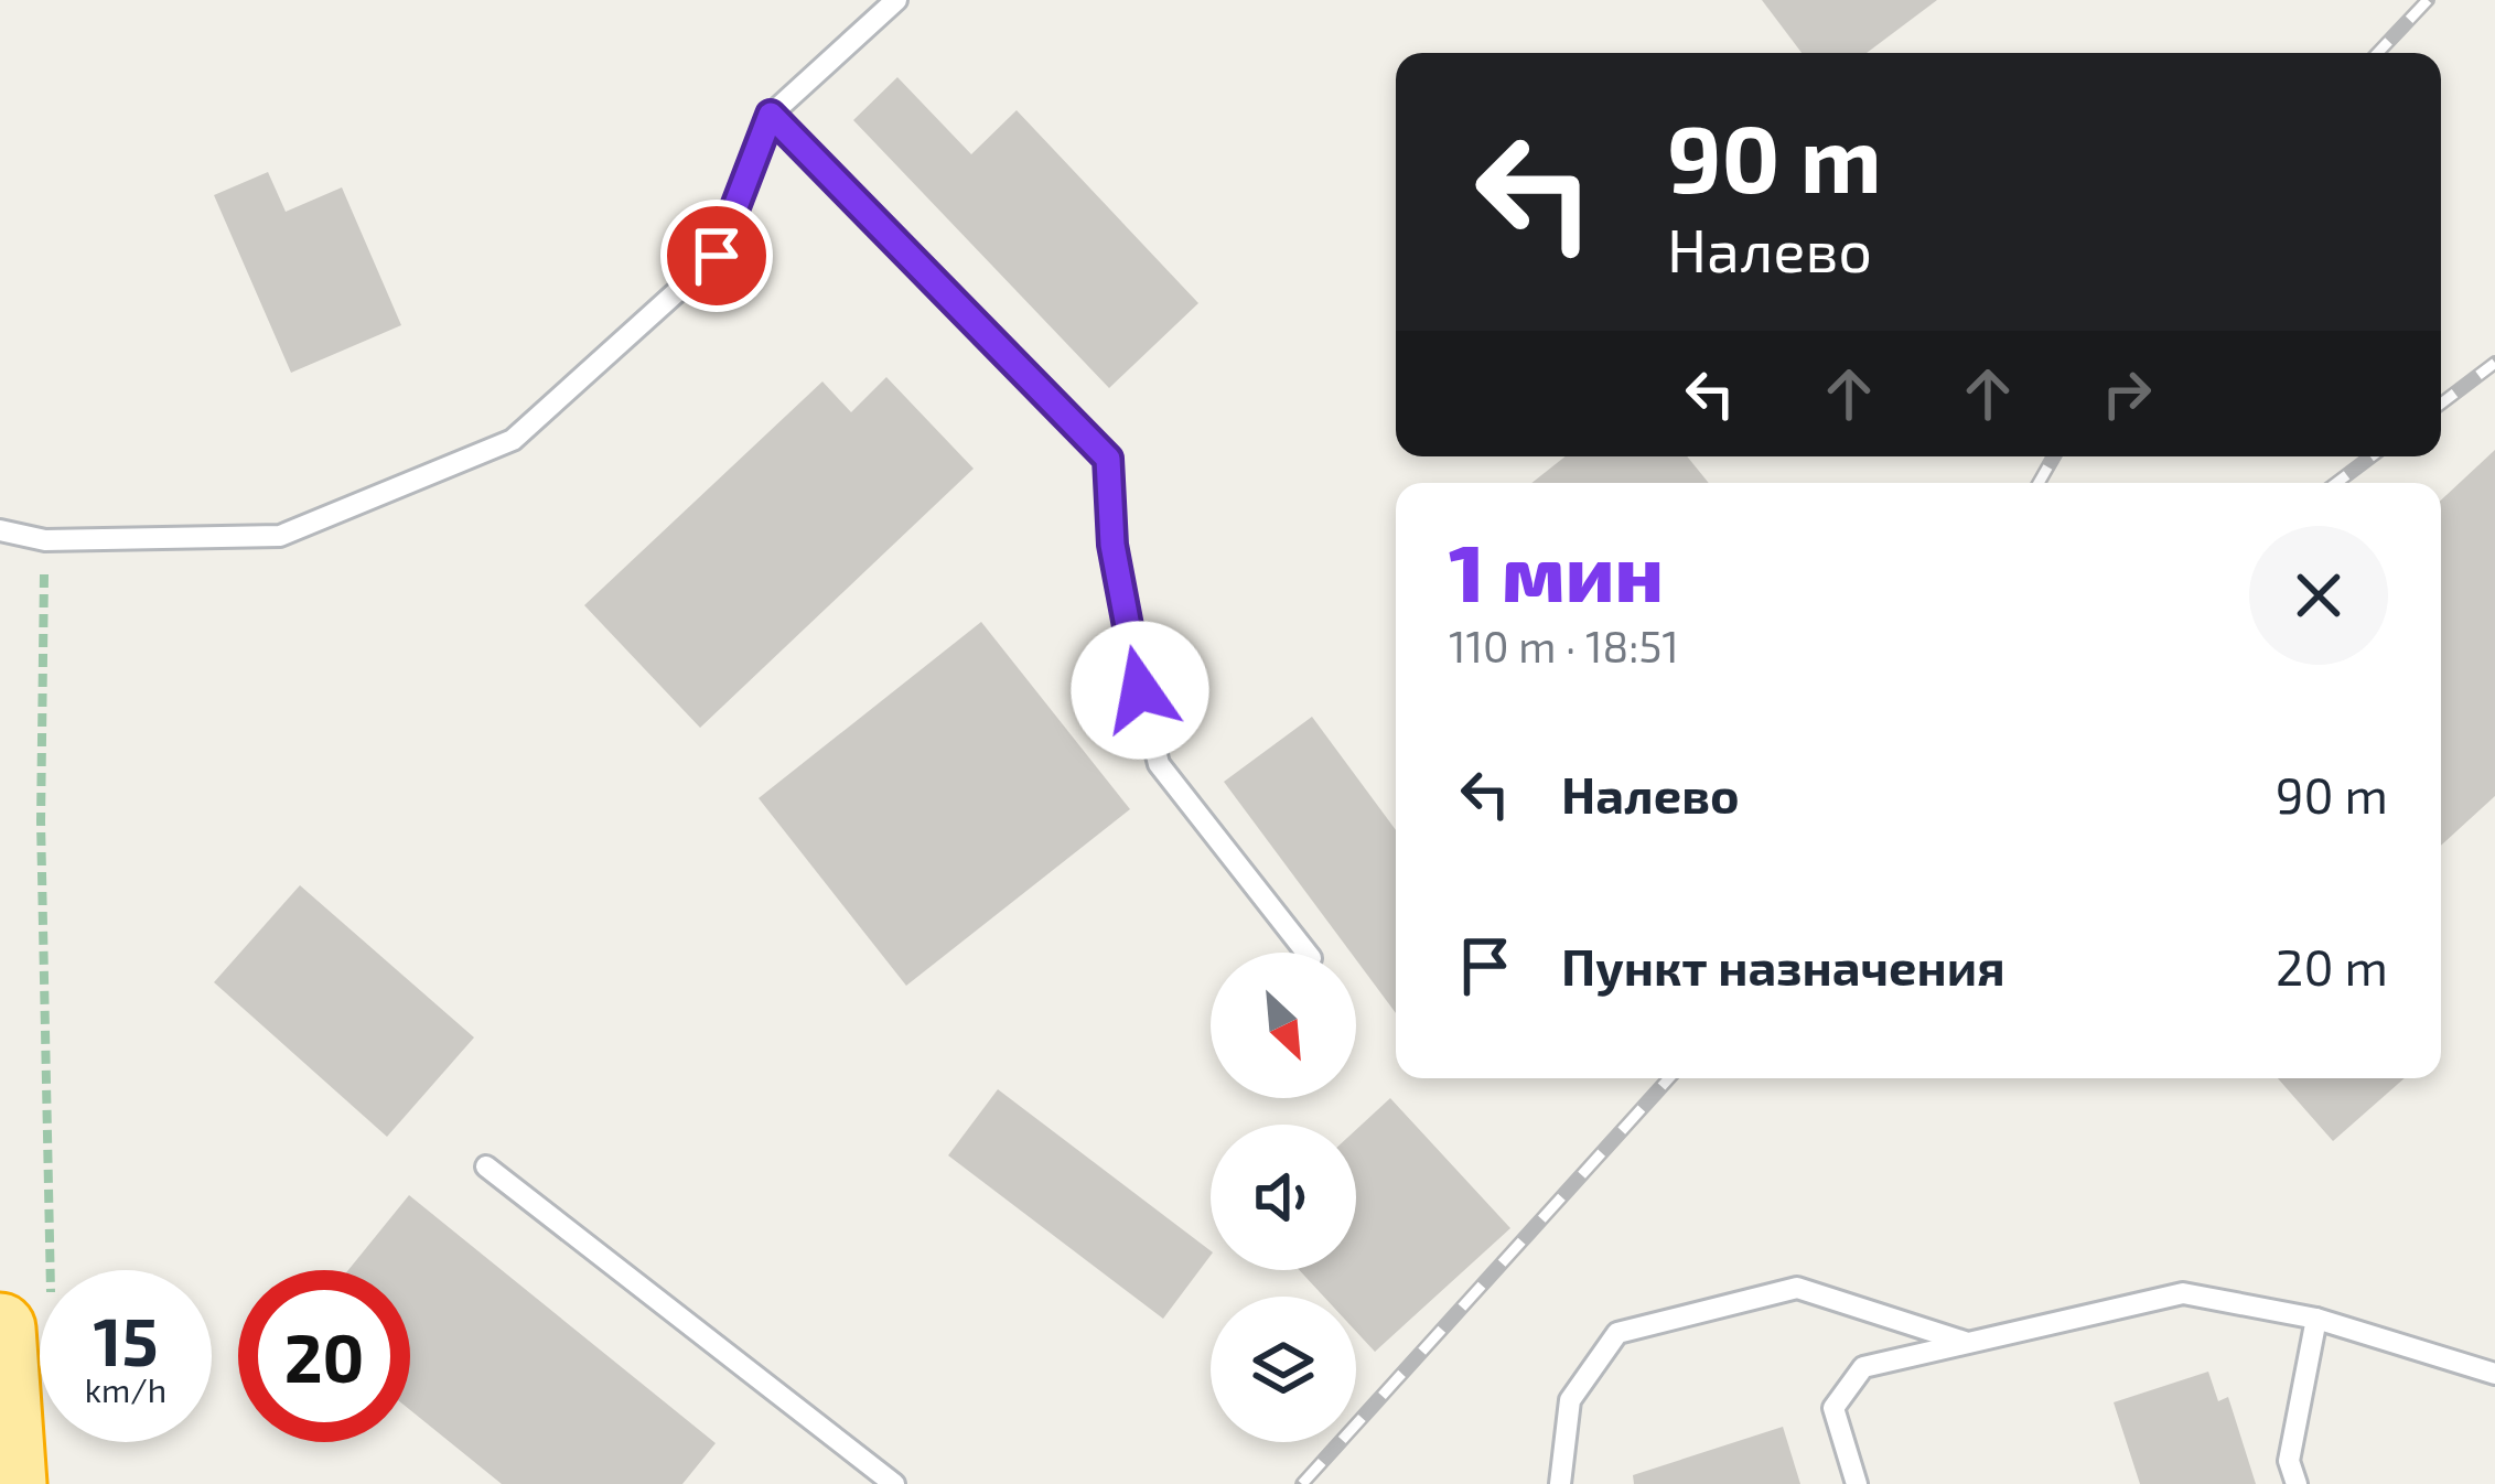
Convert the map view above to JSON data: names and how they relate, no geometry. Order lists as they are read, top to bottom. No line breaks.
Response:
{"north":"bottom right","page":{"turn":["90 m","Налево"],"heading":["1 мин","110 m · 18:51"],"list":[{"name":"Налево","value":"90 m"},{"name":"Пункт назначения","value":"20 m"}],"speed":"15 km/h","limit":"20"}}
